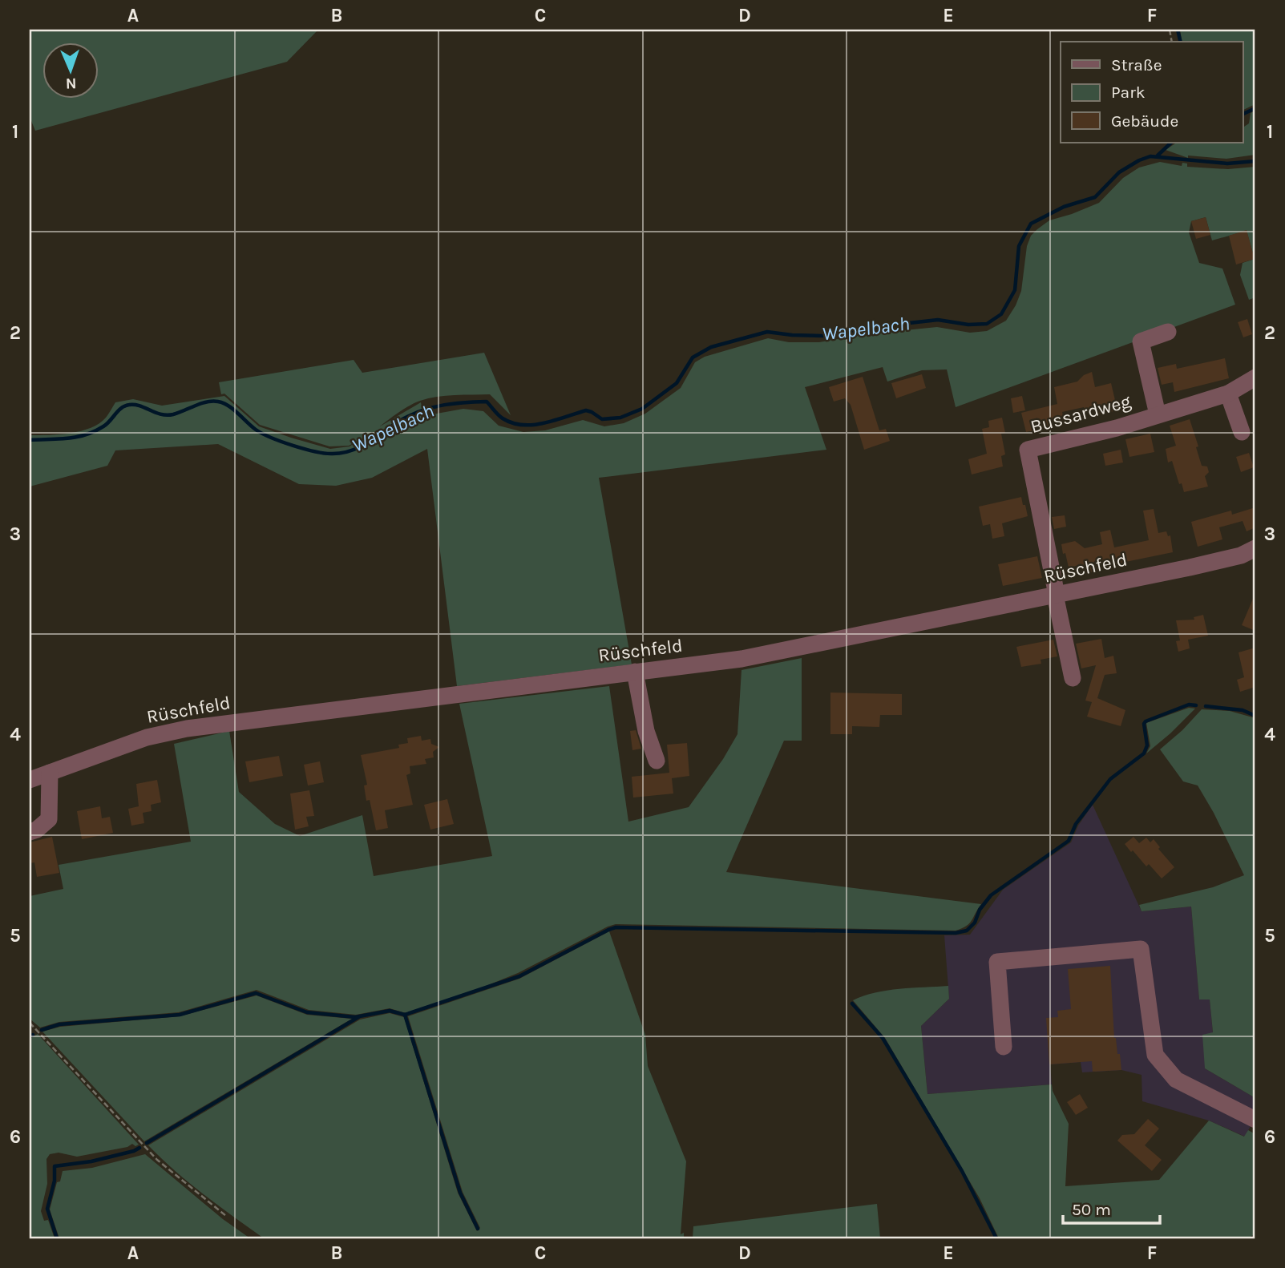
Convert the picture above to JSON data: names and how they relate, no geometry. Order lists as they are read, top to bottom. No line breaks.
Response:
{"streets":{"street":["Bussardweg","Rüschfeld"]},"crossings":[["Bussardweg","Rüschfeld"]],"water":["Wapelbach"],"legend":["Straße","Park","Gebäude"],"scale_bar":"50 m","north":"bottom","grid":{"columns":["A","B","C","D","E","F"],"rows":["1","2","3","4","5","6"]}}
